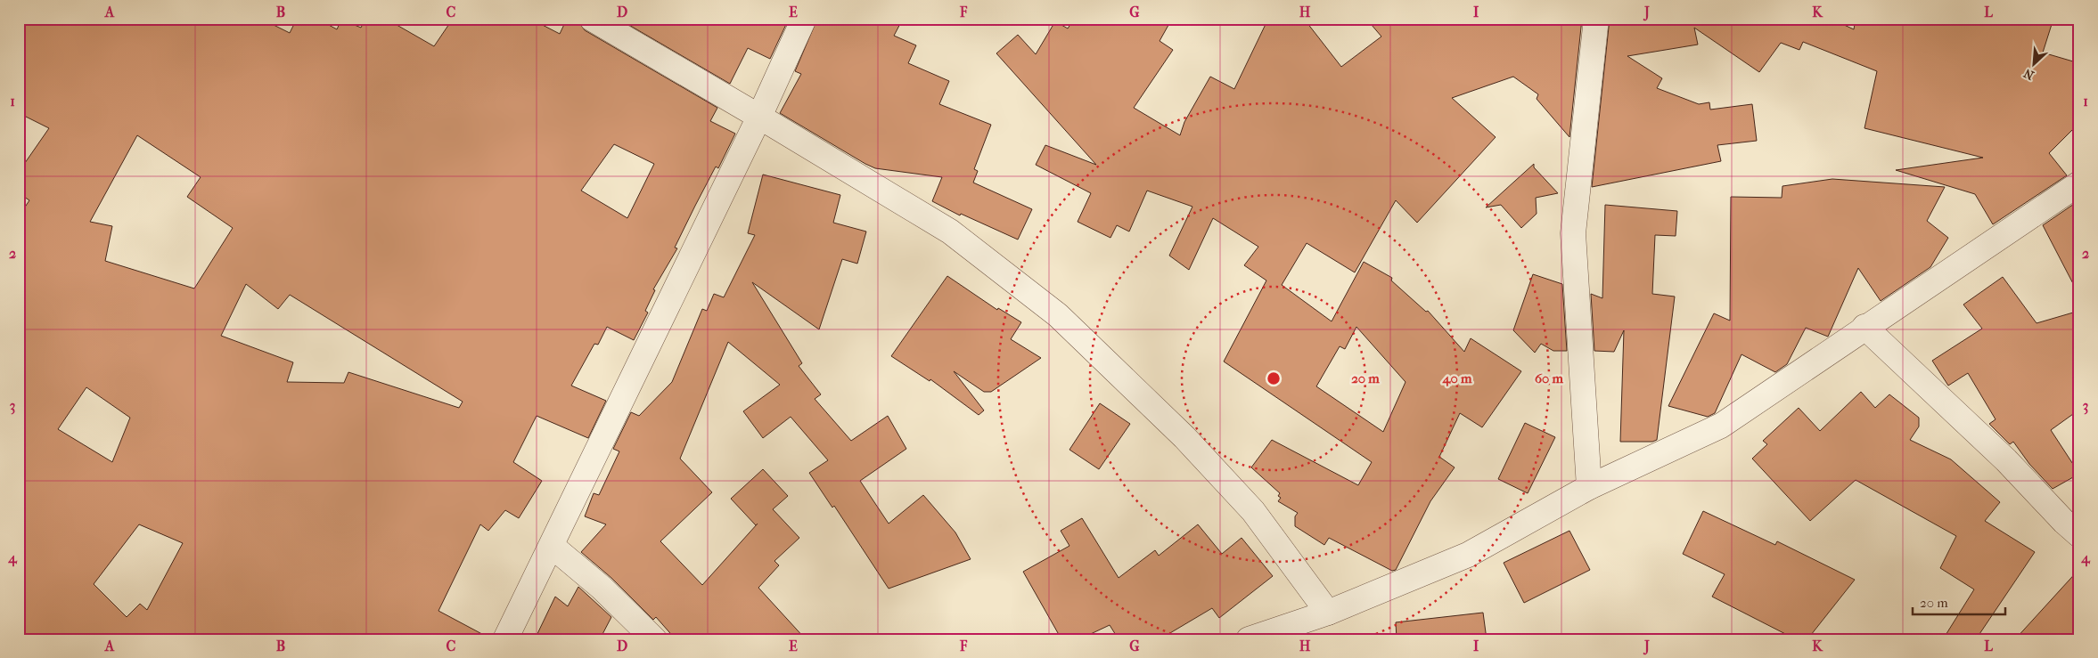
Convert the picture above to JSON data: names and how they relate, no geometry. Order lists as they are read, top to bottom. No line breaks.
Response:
{"scale_bar":"20 m","north":"bottom left","grid":{"columns":["A","B","C","D","E","F","G","H","I","J","K","L"],"rows":["1","2","3","4"]},"rings":["20 m","40 m","60 m"]}
